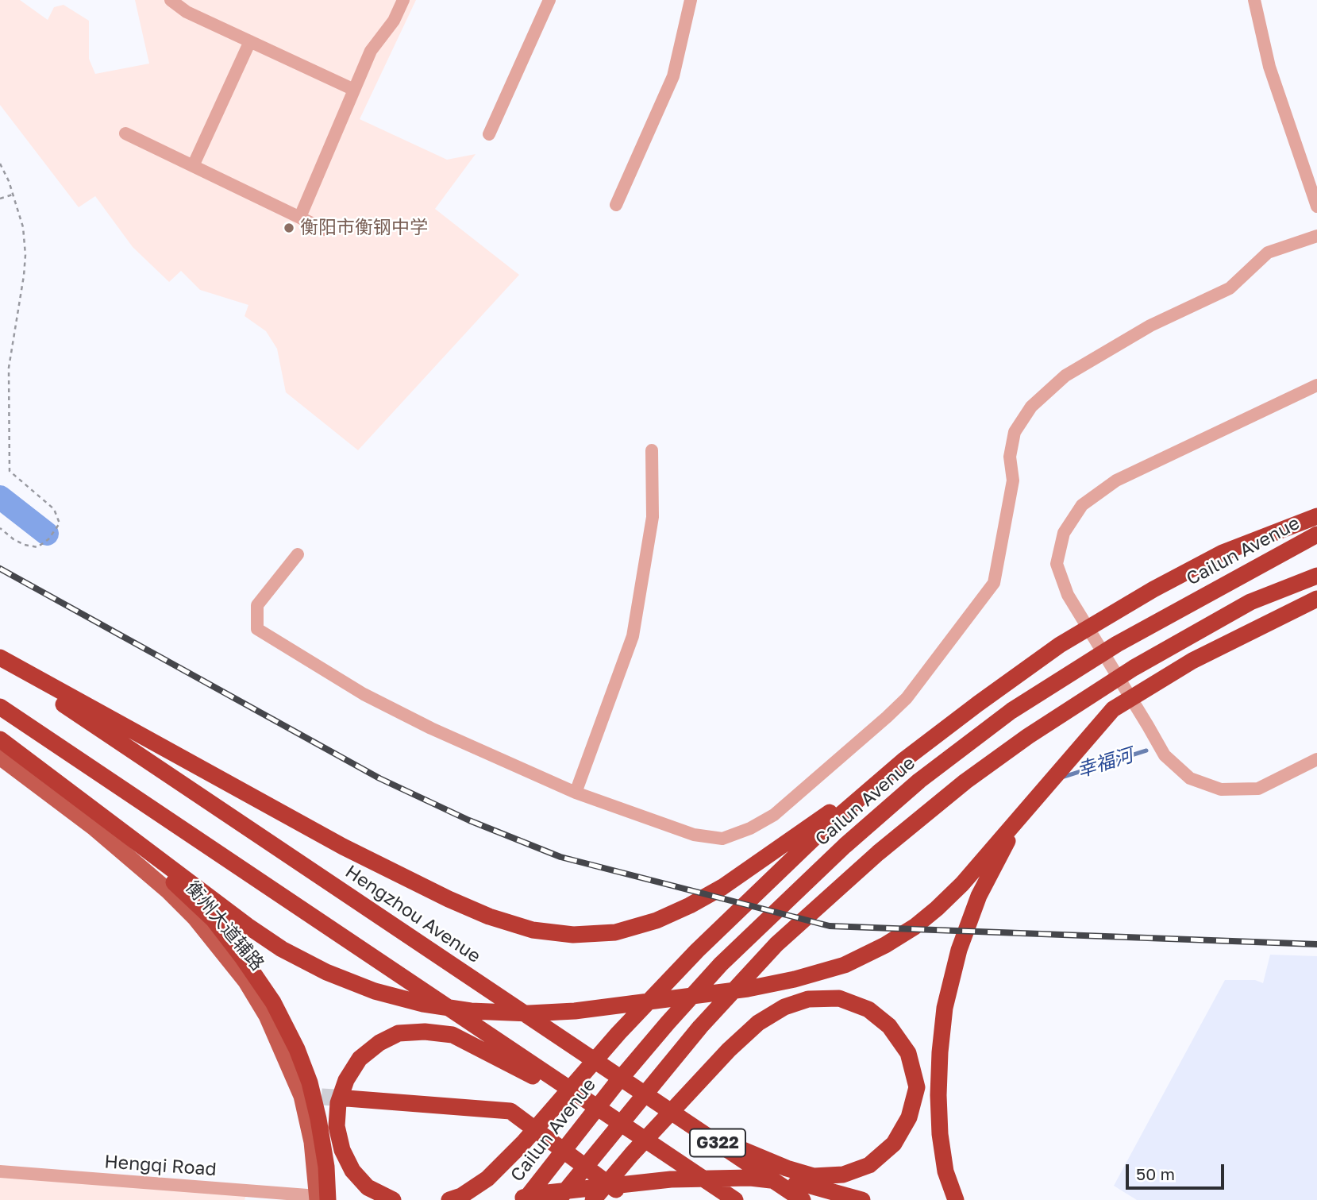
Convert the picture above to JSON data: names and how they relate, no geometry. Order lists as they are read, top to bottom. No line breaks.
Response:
{"streets":{"highway":["Cailun Avenue","Hengzhou Avenue","G322"],"main road":["衡州大道辅路"],"street":["Hengqi Road"]},"crossings":[["衡州大道辅路","Hengqi Road"]],"water":["幸福河"],"places":["衡阳市衡钢中学"],"scale_bar":"50 m"}
